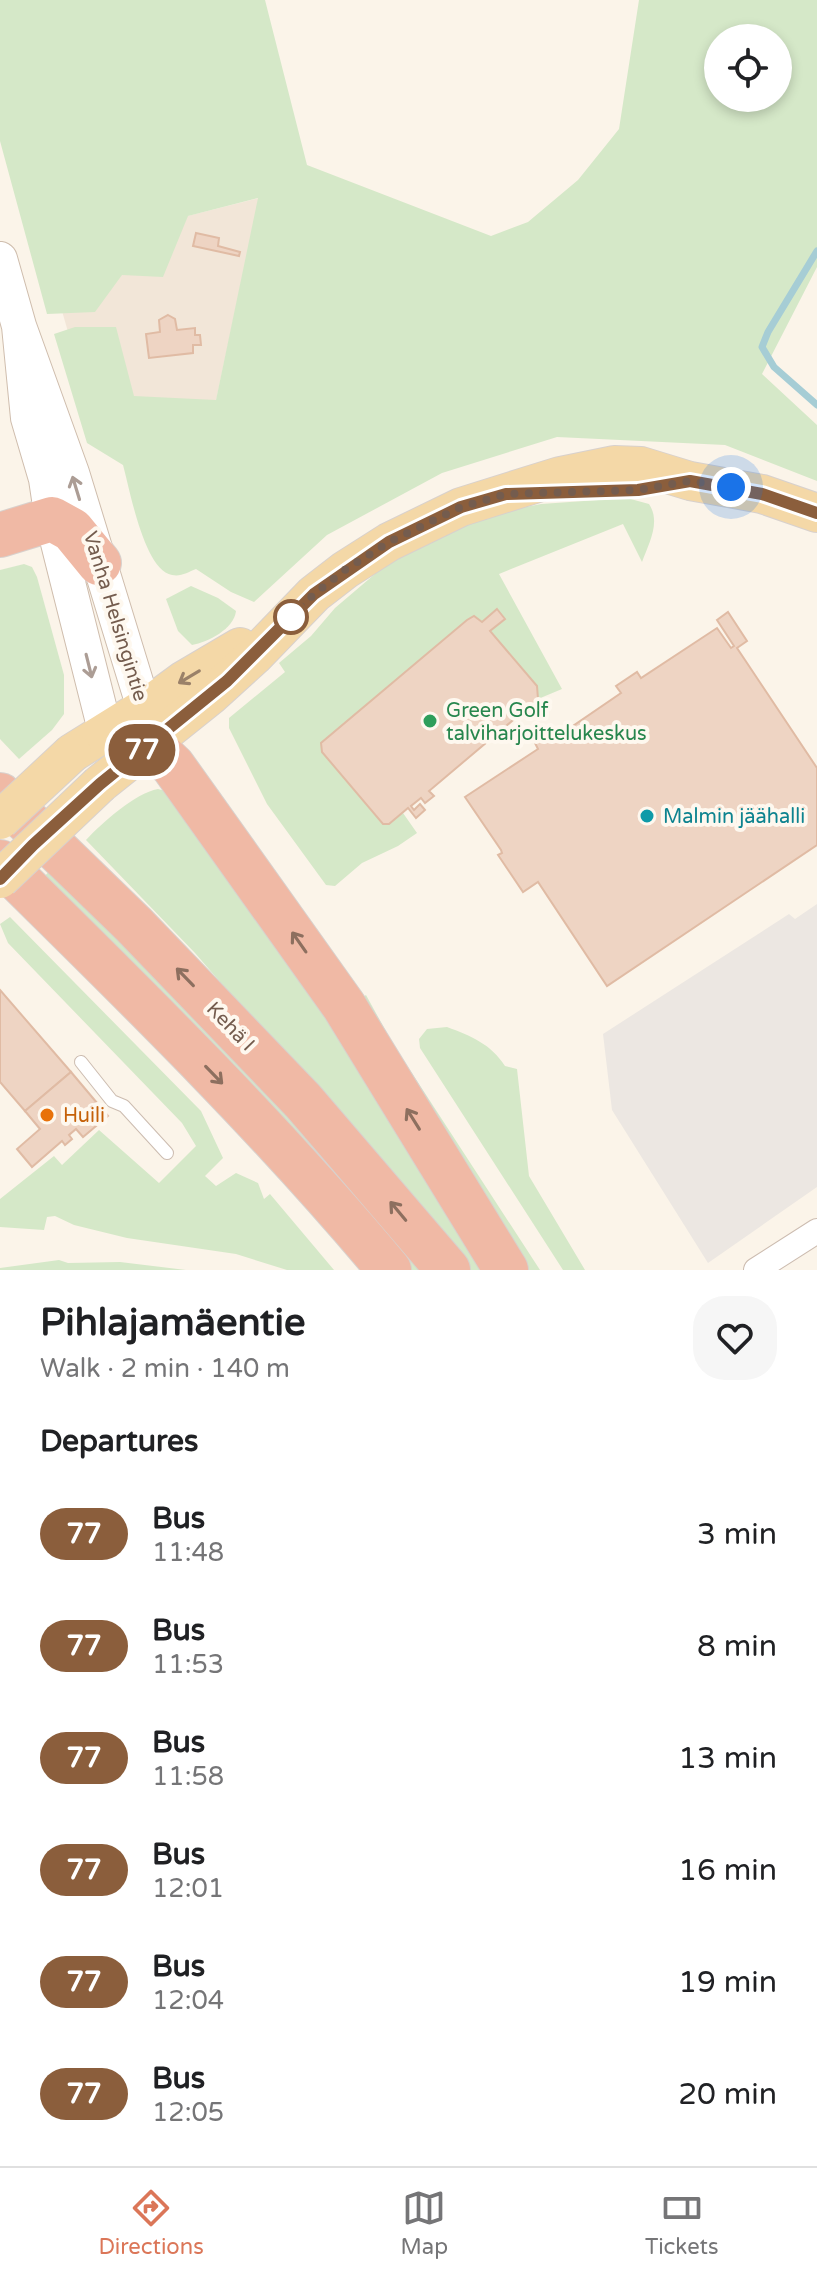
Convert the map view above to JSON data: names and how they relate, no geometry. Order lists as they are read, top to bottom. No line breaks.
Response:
{"streets":{"highway":["Kehä I"],"main road":["Vanha Helsingintie"]},"places":["Green Golf talviharjoittelukeskus","Malmin jäähalli","Huili"],"lines":["bus line 77"],"page":{"on_map":"77","heading":[["Pihlajamäentie","Walk · 2 min · 140 m"],"Departures"],"list":[{"mark":"77","name":"Bus","note":"11:48","value":"3 min"},{"mark":"77","name":"Bus","note":"11:53","value":"8 min"},{"mark":"77","name":"Bus","note":"11:58","value":"13 min"},{"mark":"77","name":"Bus","note":"12:01","value":"16 min"},{"mark":"77","name":"Bus","note":"12:04","value":"19 min"},{"mark":"77","name":"Bus","note":"12:05","value":"20 min"}],"tabs":["Directions","Map","Tickets"]}}
